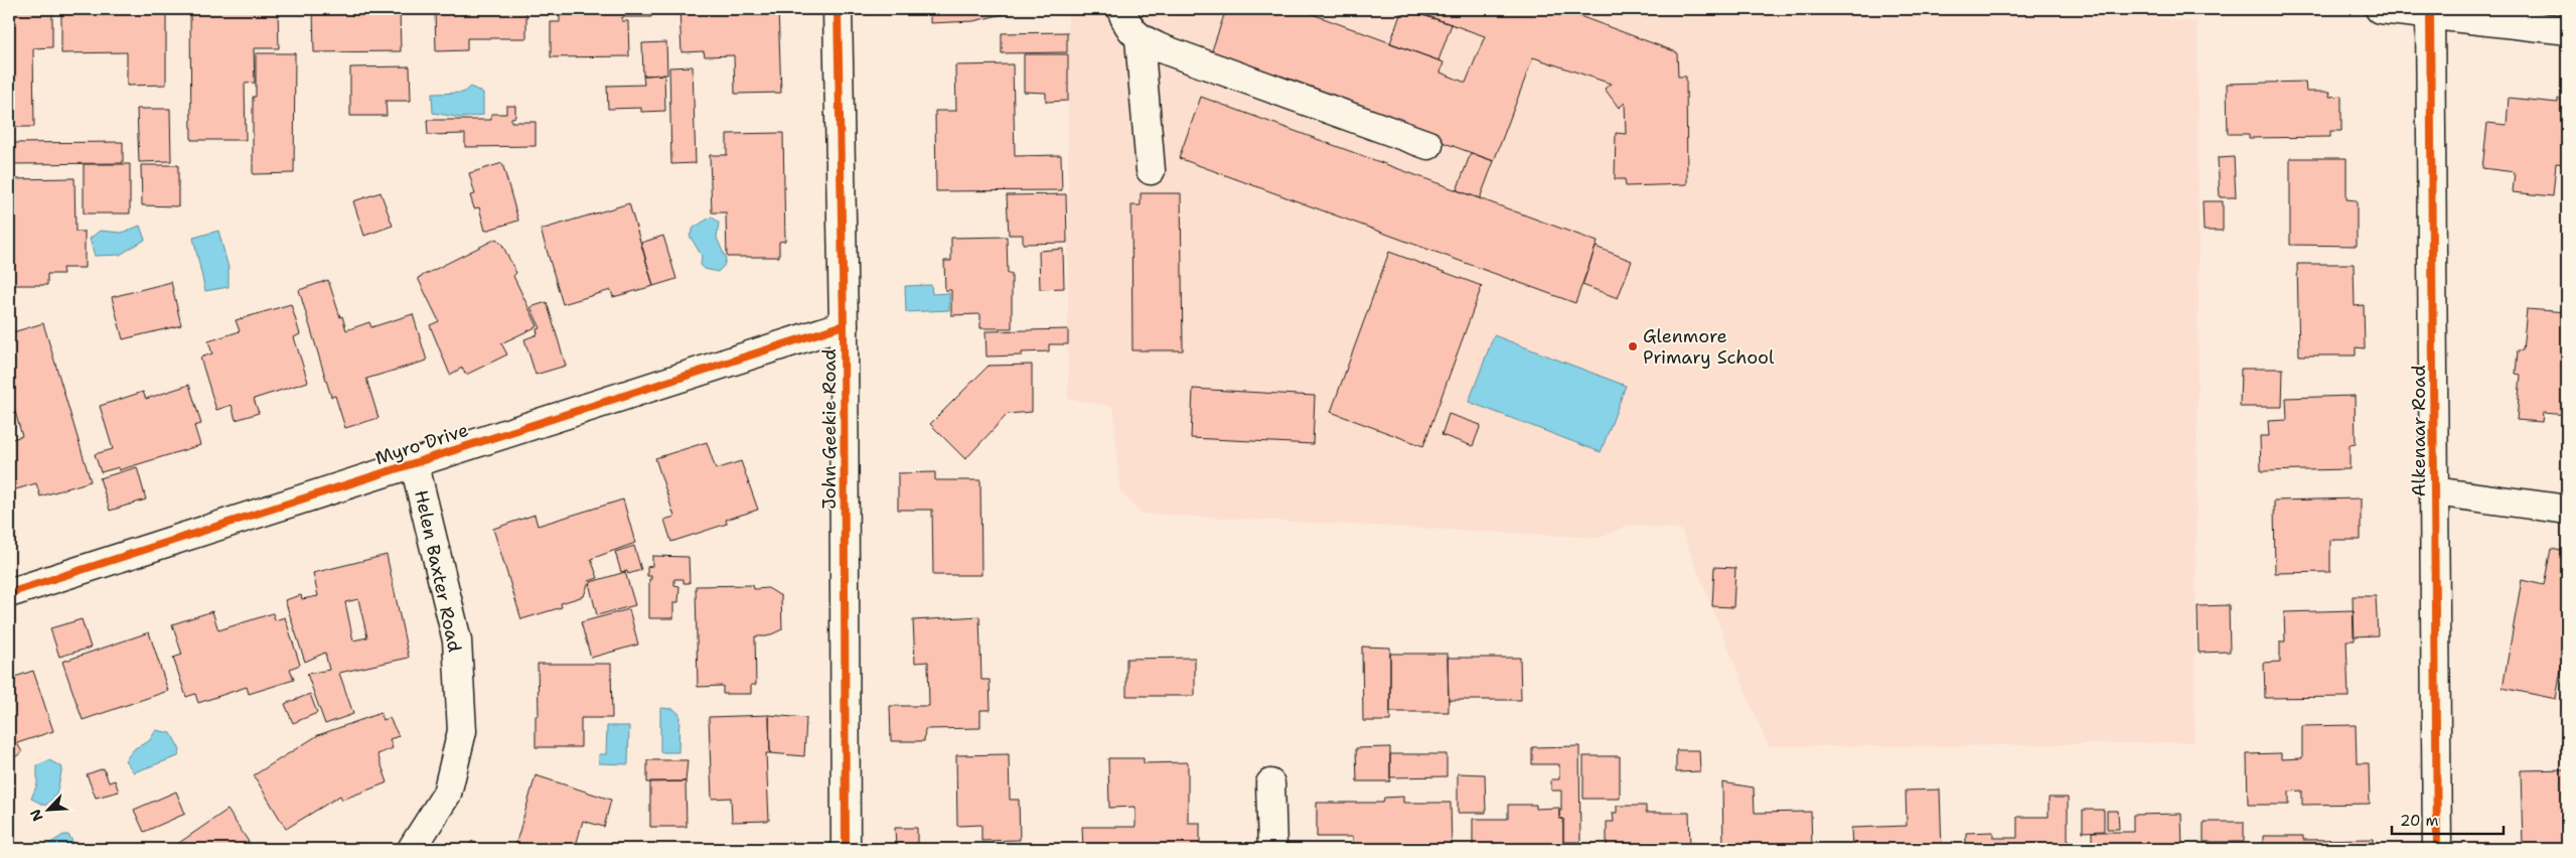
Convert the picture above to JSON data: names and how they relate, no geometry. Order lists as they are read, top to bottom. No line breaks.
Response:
{"streets":{"street":["John Geekie Road","Alkenaar Road","Myro Drive","Helen Baxter Road"]},"crossings":[["John Geekie Road","Myro Drive"],["Myro Drive","Helen Baxter Road"]],"places":["Glenmore Primary School"],"scale_bar":"20 m","north":"bottom left"}
